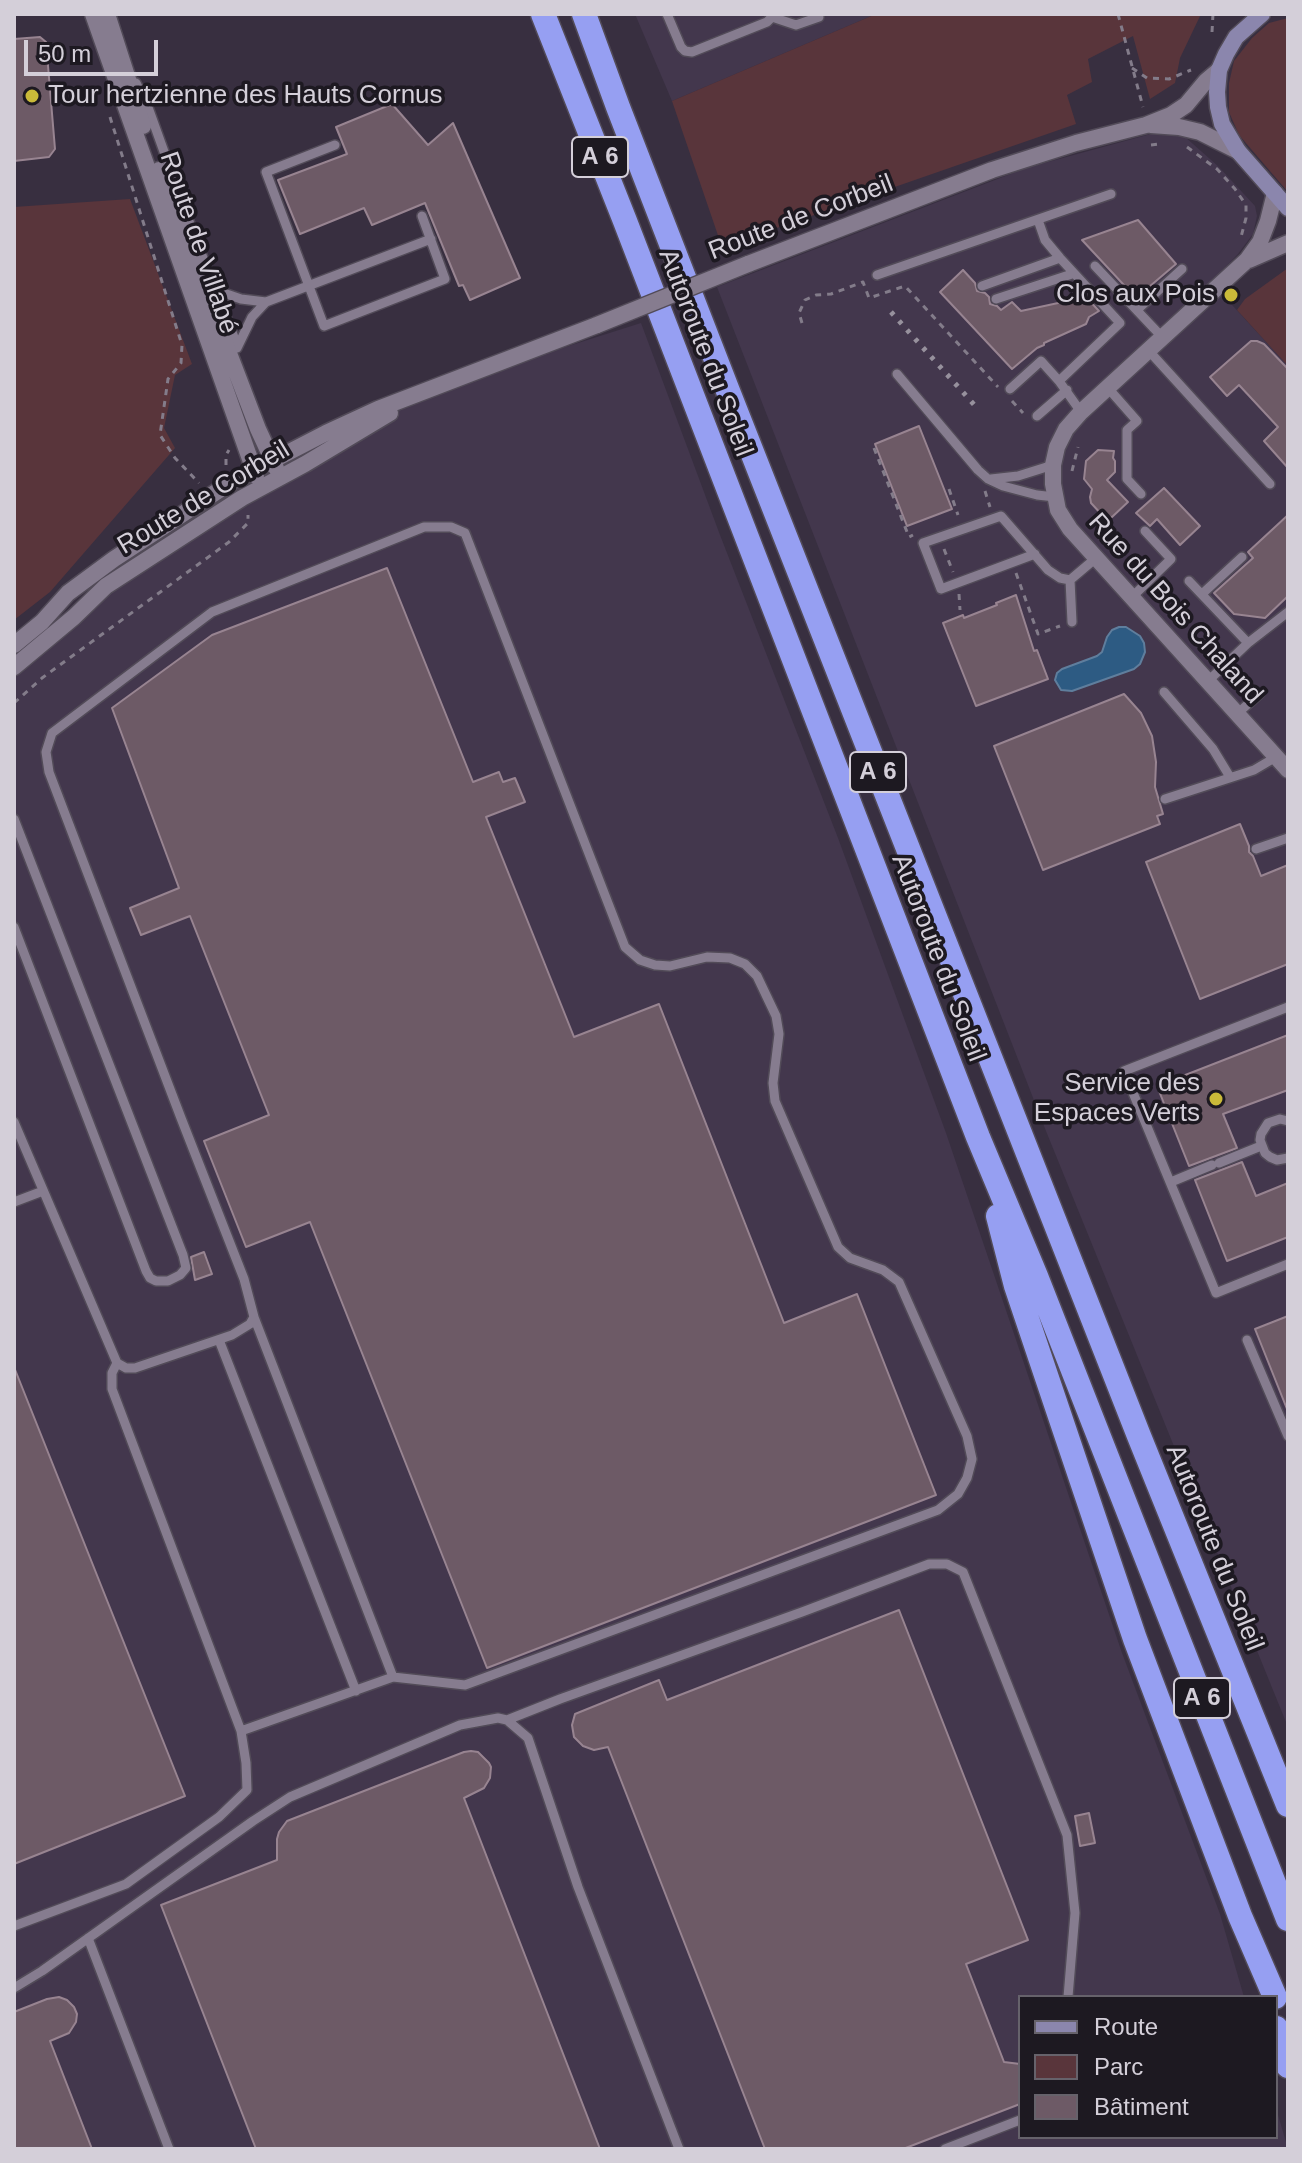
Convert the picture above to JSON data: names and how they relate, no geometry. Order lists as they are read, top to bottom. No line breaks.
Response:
{"streets":{"highway":["A 6","Autoroute du Soleil"],"street":["Route de Corbeil","Route de Villabé","Rue du Bois Chaland"]},"crossings":[["Route de Corbeil","Route de Villabé"]],"places":["Tour hertzienne des Hauts Cornus","Clos aux Pois","Service des Espaces Verts"],"legend":["Route","Parc","Bâtiment"],"scale_bar":"50 m"}
